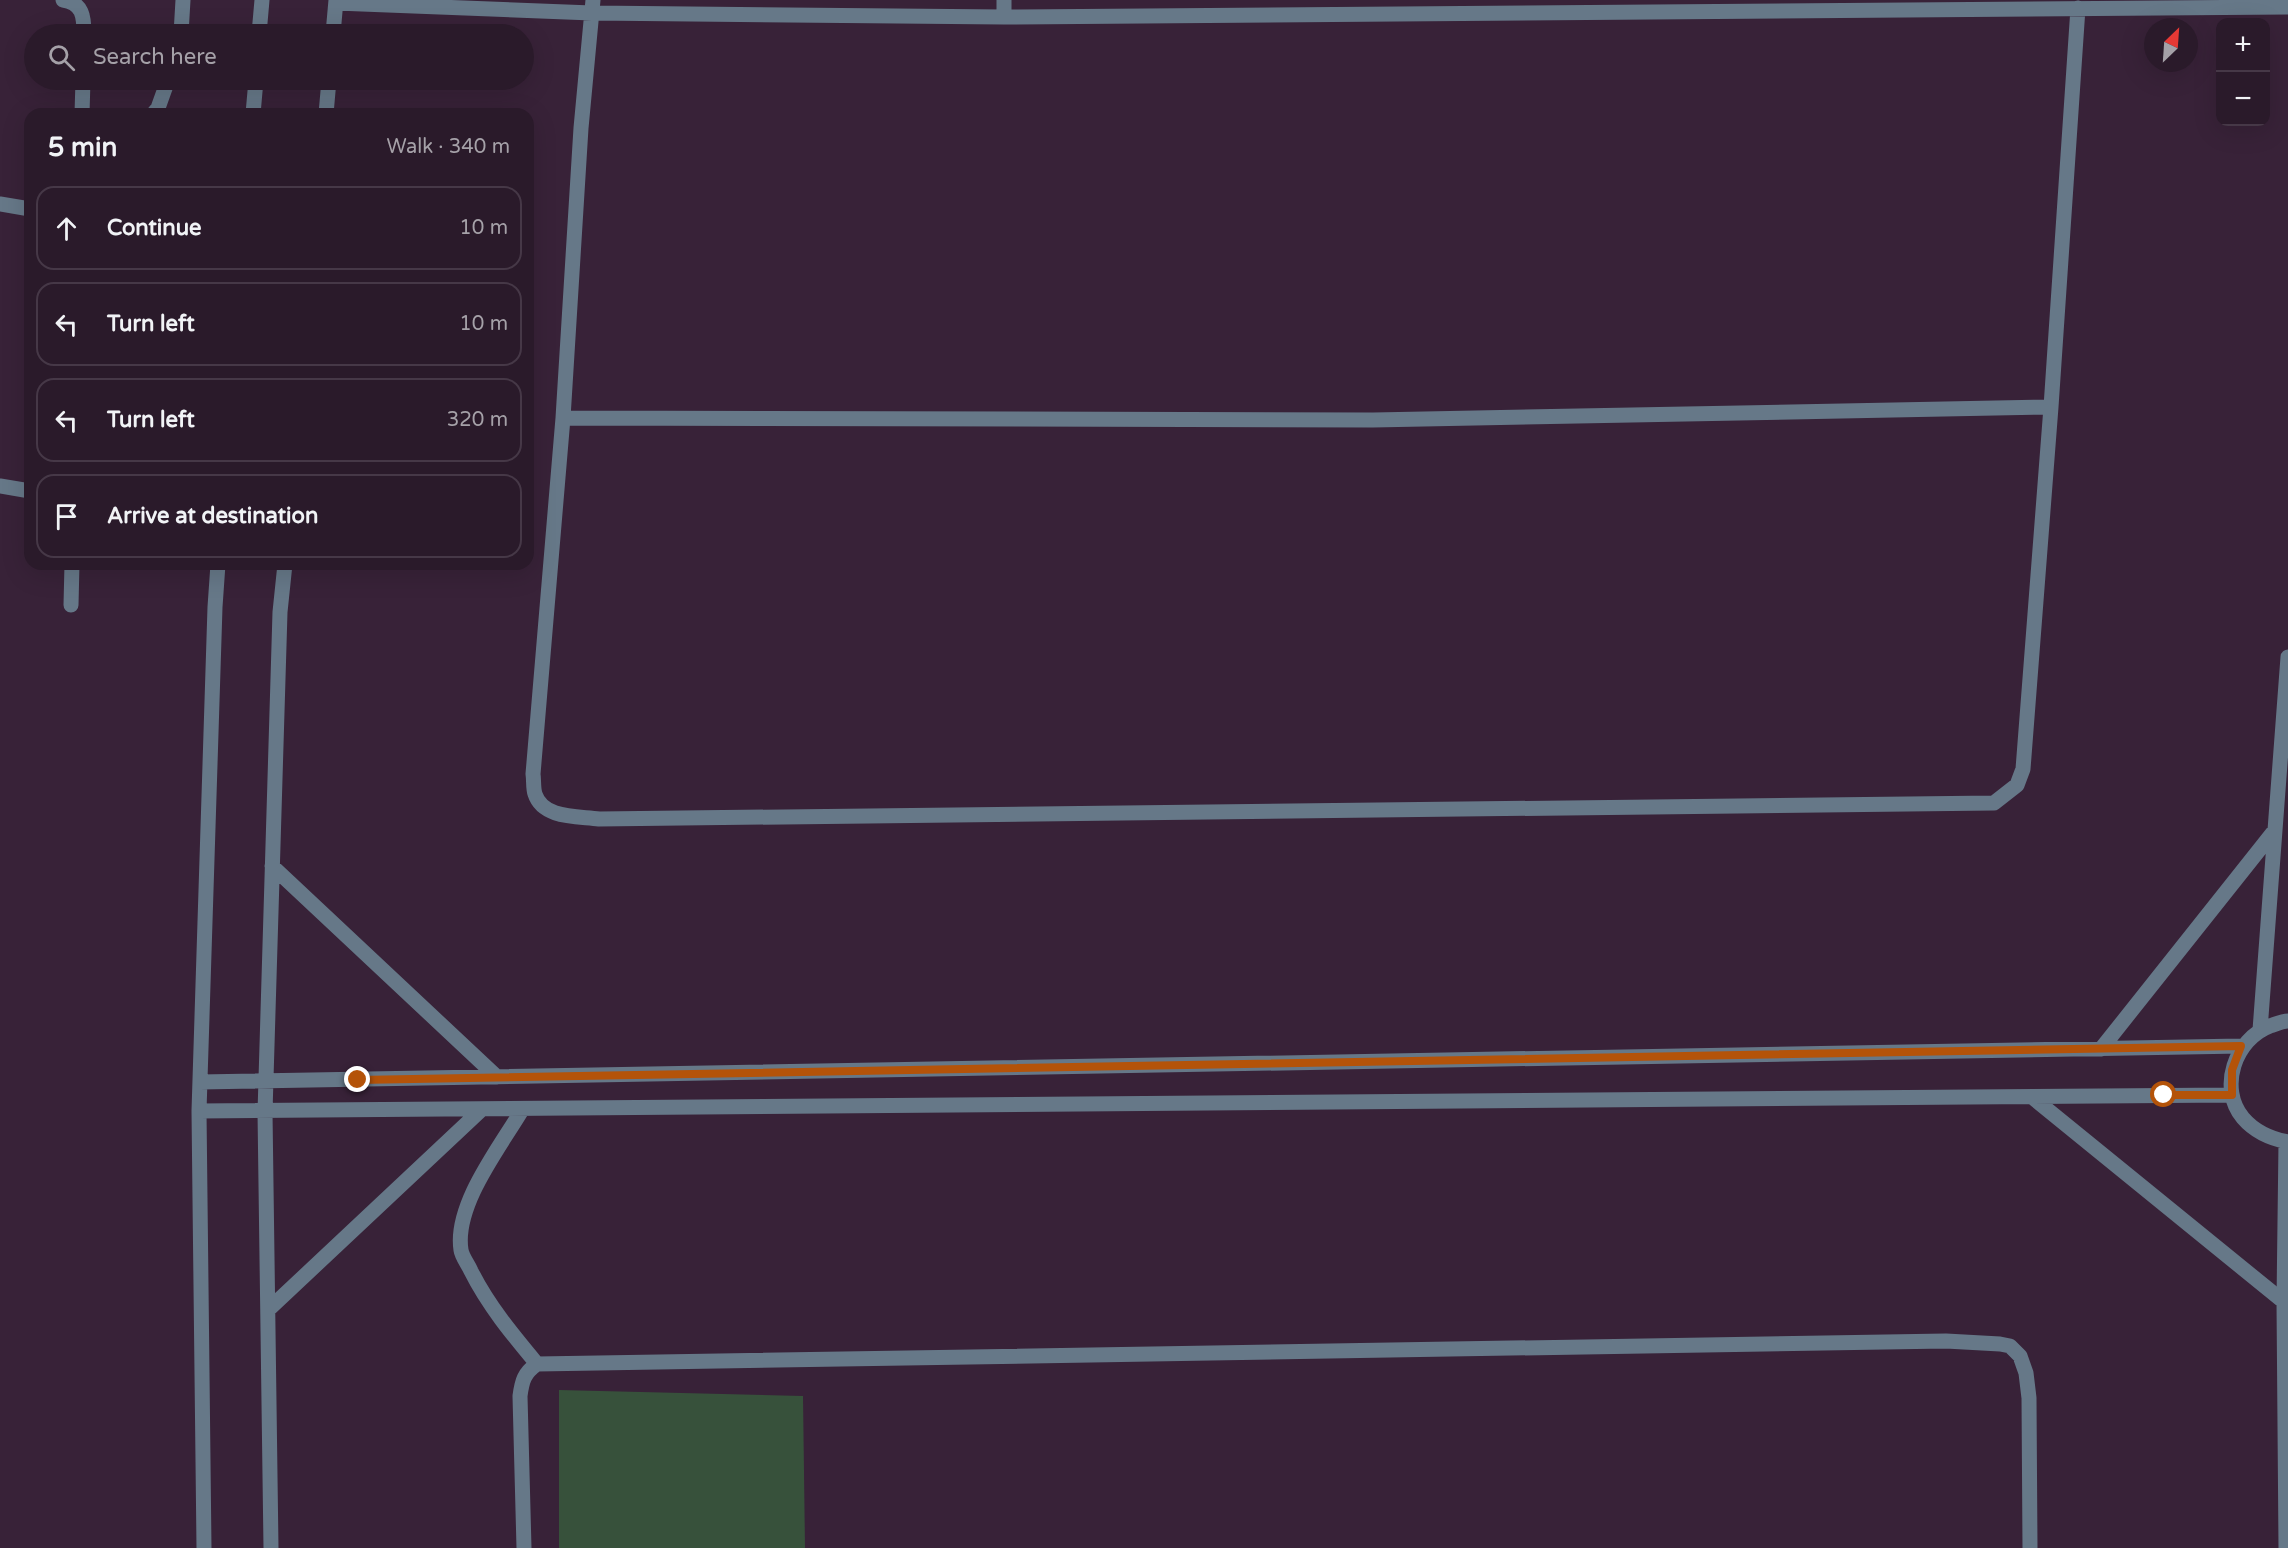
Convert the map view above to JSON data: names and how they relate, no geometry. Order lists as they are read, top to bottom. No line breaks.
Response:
{"north":"top right","page":{"map_buttons":["+","−"],"search":"Search here","heading":["5 min","Walk · 340 m"],"list":[["Continue","10 m"],["Turn left","10 m"],["Turn left","320 m"],"Arrive at destination"]}}
